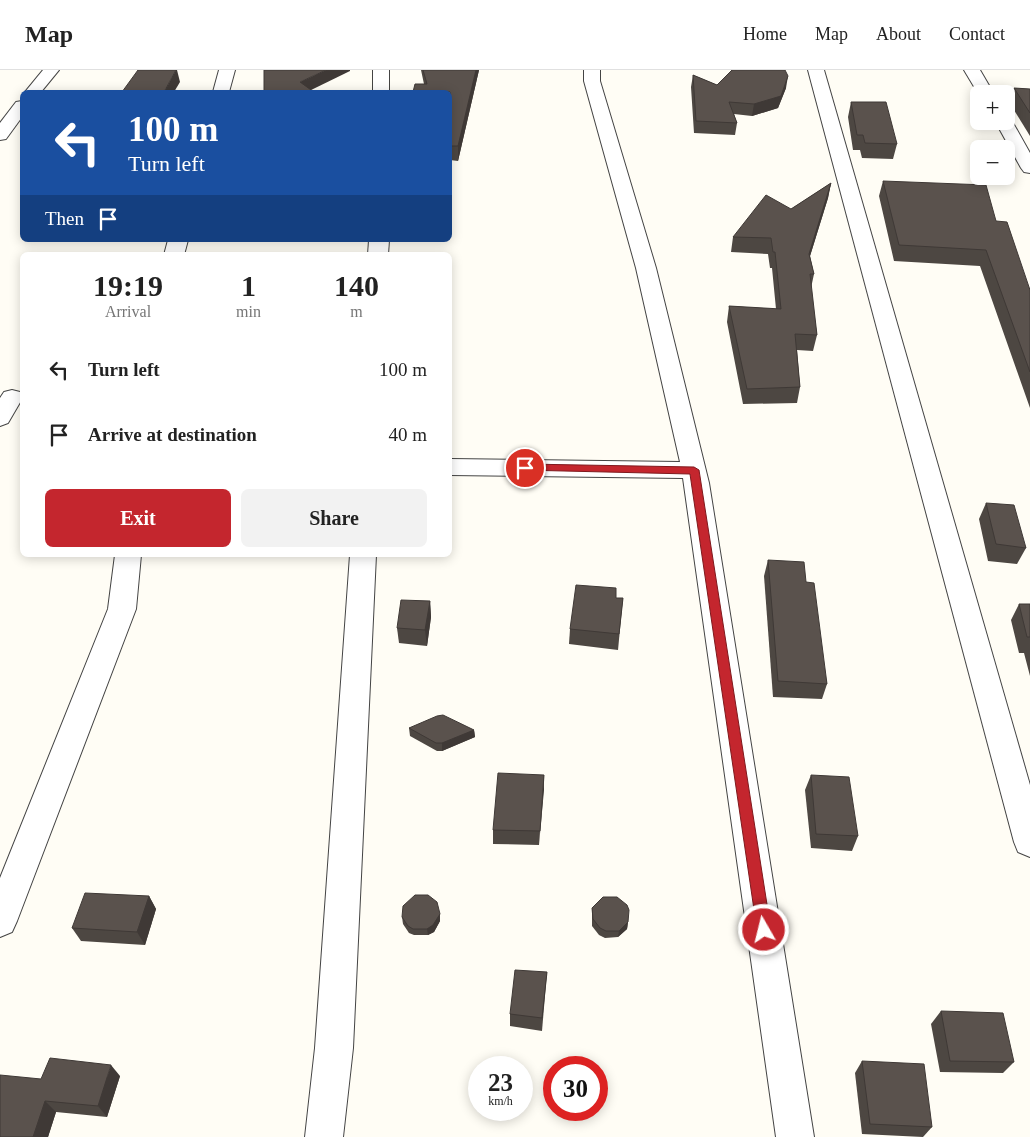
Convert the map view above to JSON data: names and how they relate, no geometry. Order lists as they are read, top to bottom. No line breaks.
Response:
{"page":{"header":"Map","nav":["Home","Map","About","Contact"],"map_buttons":["+","−"],"turn":["100 m","Turn left"],"then":"Then","eta":["19:19","Arrival","1","min","140","m"],"list":[{"name":"Turn left","value":"100 m"},{"name":"Arrive at destination","value":"40 m"}],"buttons":["Exit","Share"],"speed":"23 km/h","limit":"30"}}
